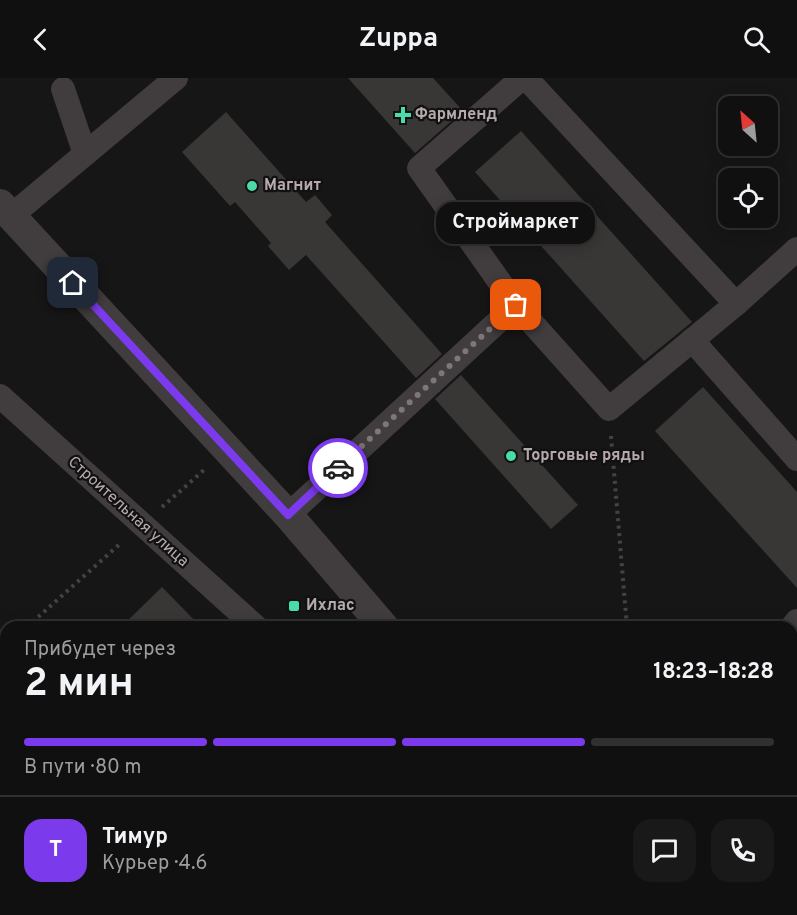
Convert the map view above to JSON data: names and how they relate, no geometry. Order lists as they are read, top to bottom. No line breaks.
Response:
{"streets":{"street":["Строительная улица"]},"places":{"health":["Фармленд"],"other":["Магнит","Строймаркет","Торговые ряды"],"transit":["Ихлас"]},"north":"top left","page":{"header":"Zuppa","bubble":"Строймаркет","heading":["2 мин","Прибудет через","18:23–18:28"],"panel":["Тимур","Курьер · 4.6"],"bar":"В пути · 80 m","round":"Т"}}
